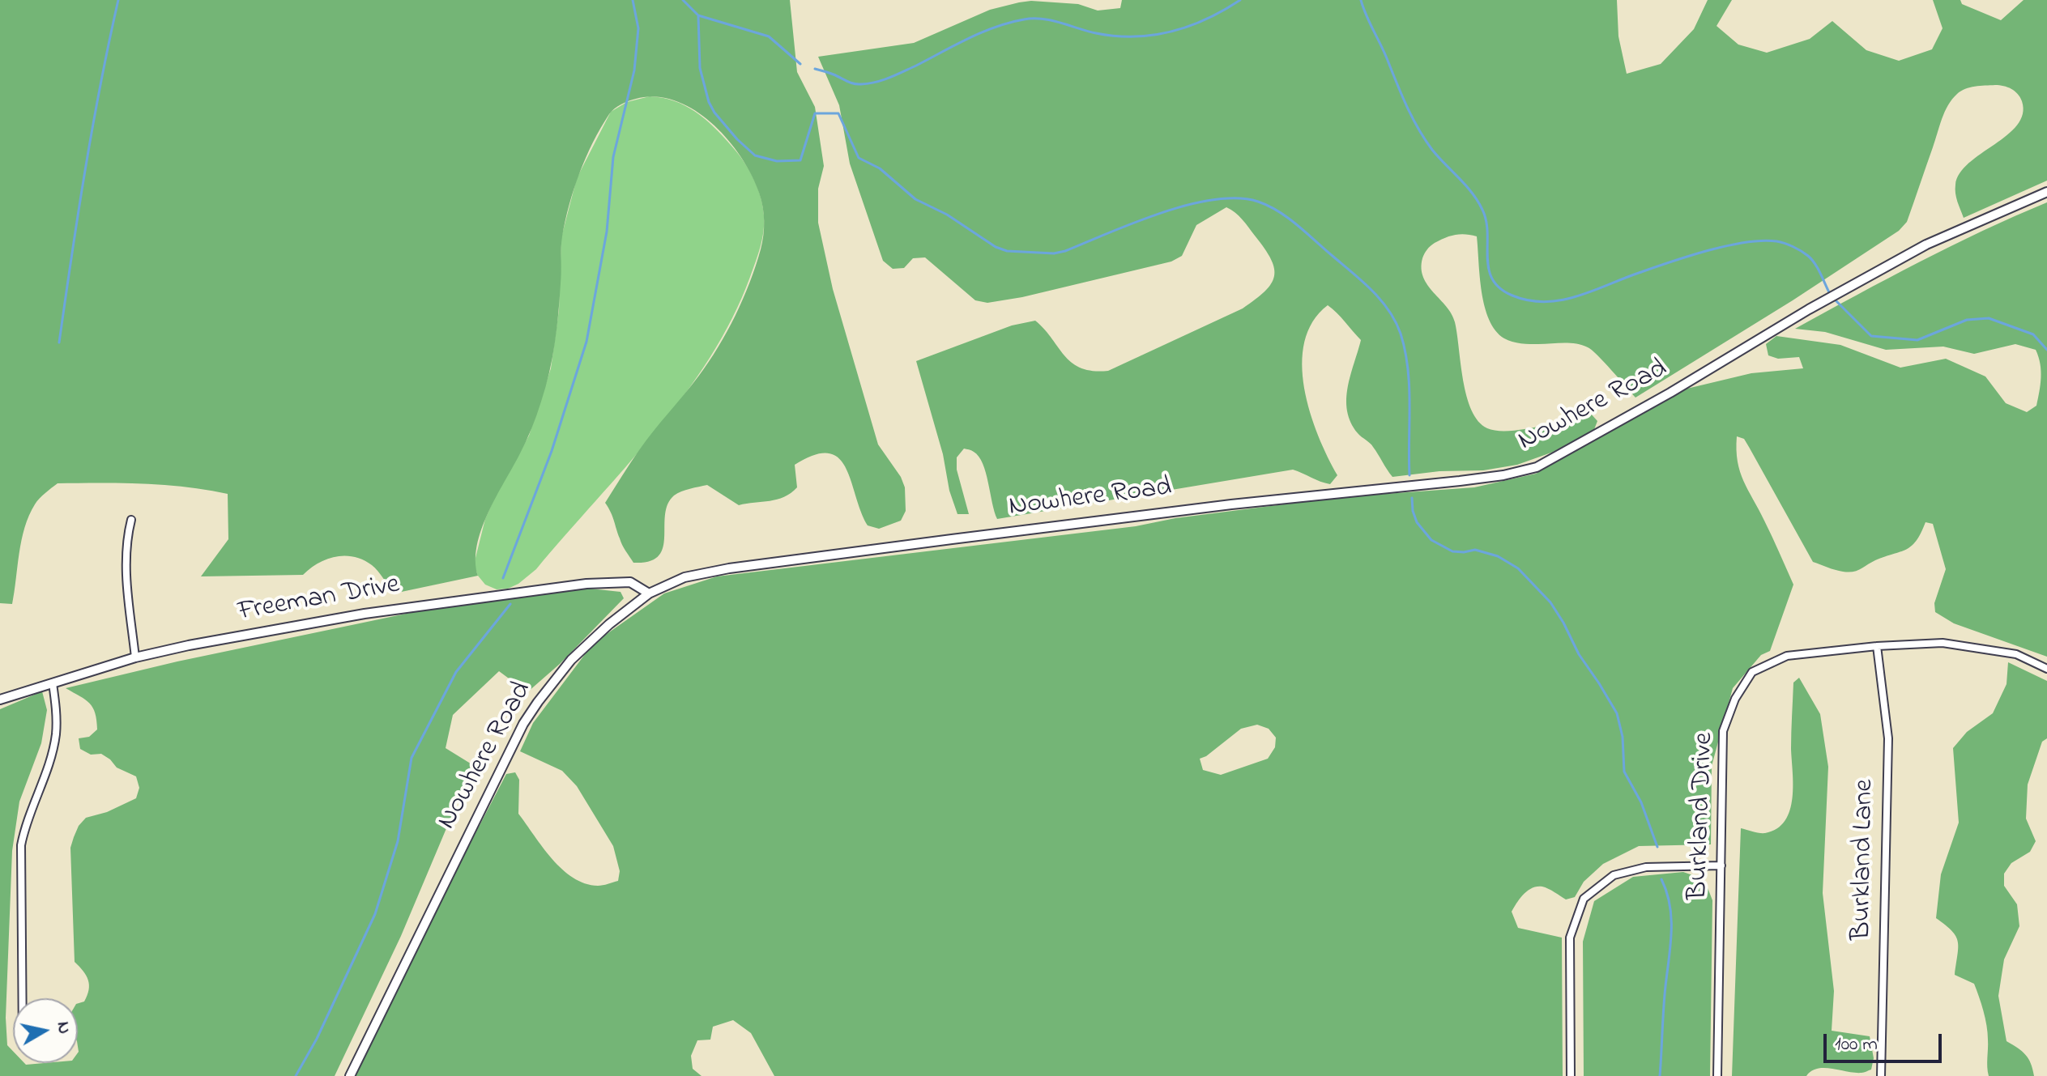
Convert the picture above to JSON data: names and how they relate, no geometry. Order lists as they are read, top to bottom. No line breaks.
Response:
{"streets":{"street":["Nowhere Road","Freeman Drive","Burkland Drive","Burkland Lane"]},"crossings":[["Nowhere Road","Freeman Drive"],["Burkland Drive","Burkland Lane"]],"scale_bar":"100 m","north":"right"}
